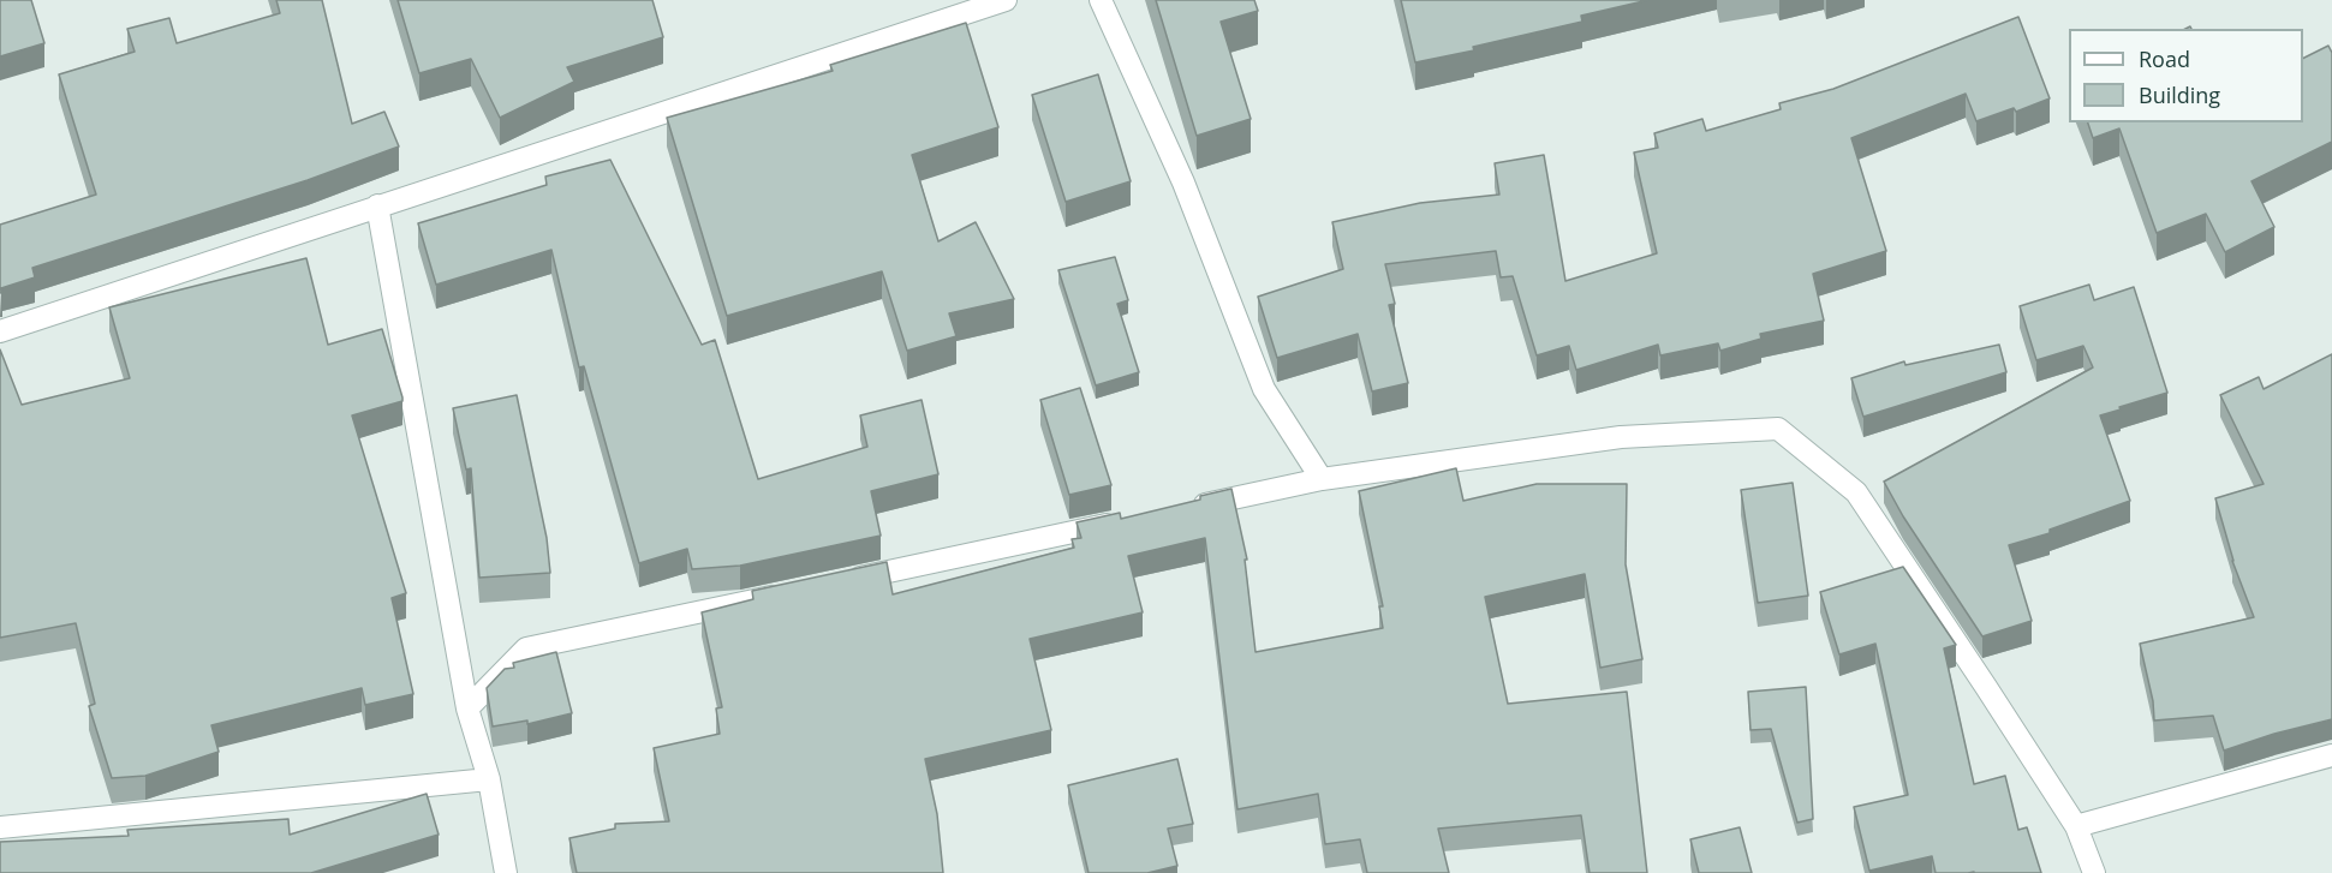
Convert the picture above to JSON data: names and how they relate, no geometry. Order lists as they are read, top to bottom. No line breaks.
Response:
{"legend":["Road","Building"]}
